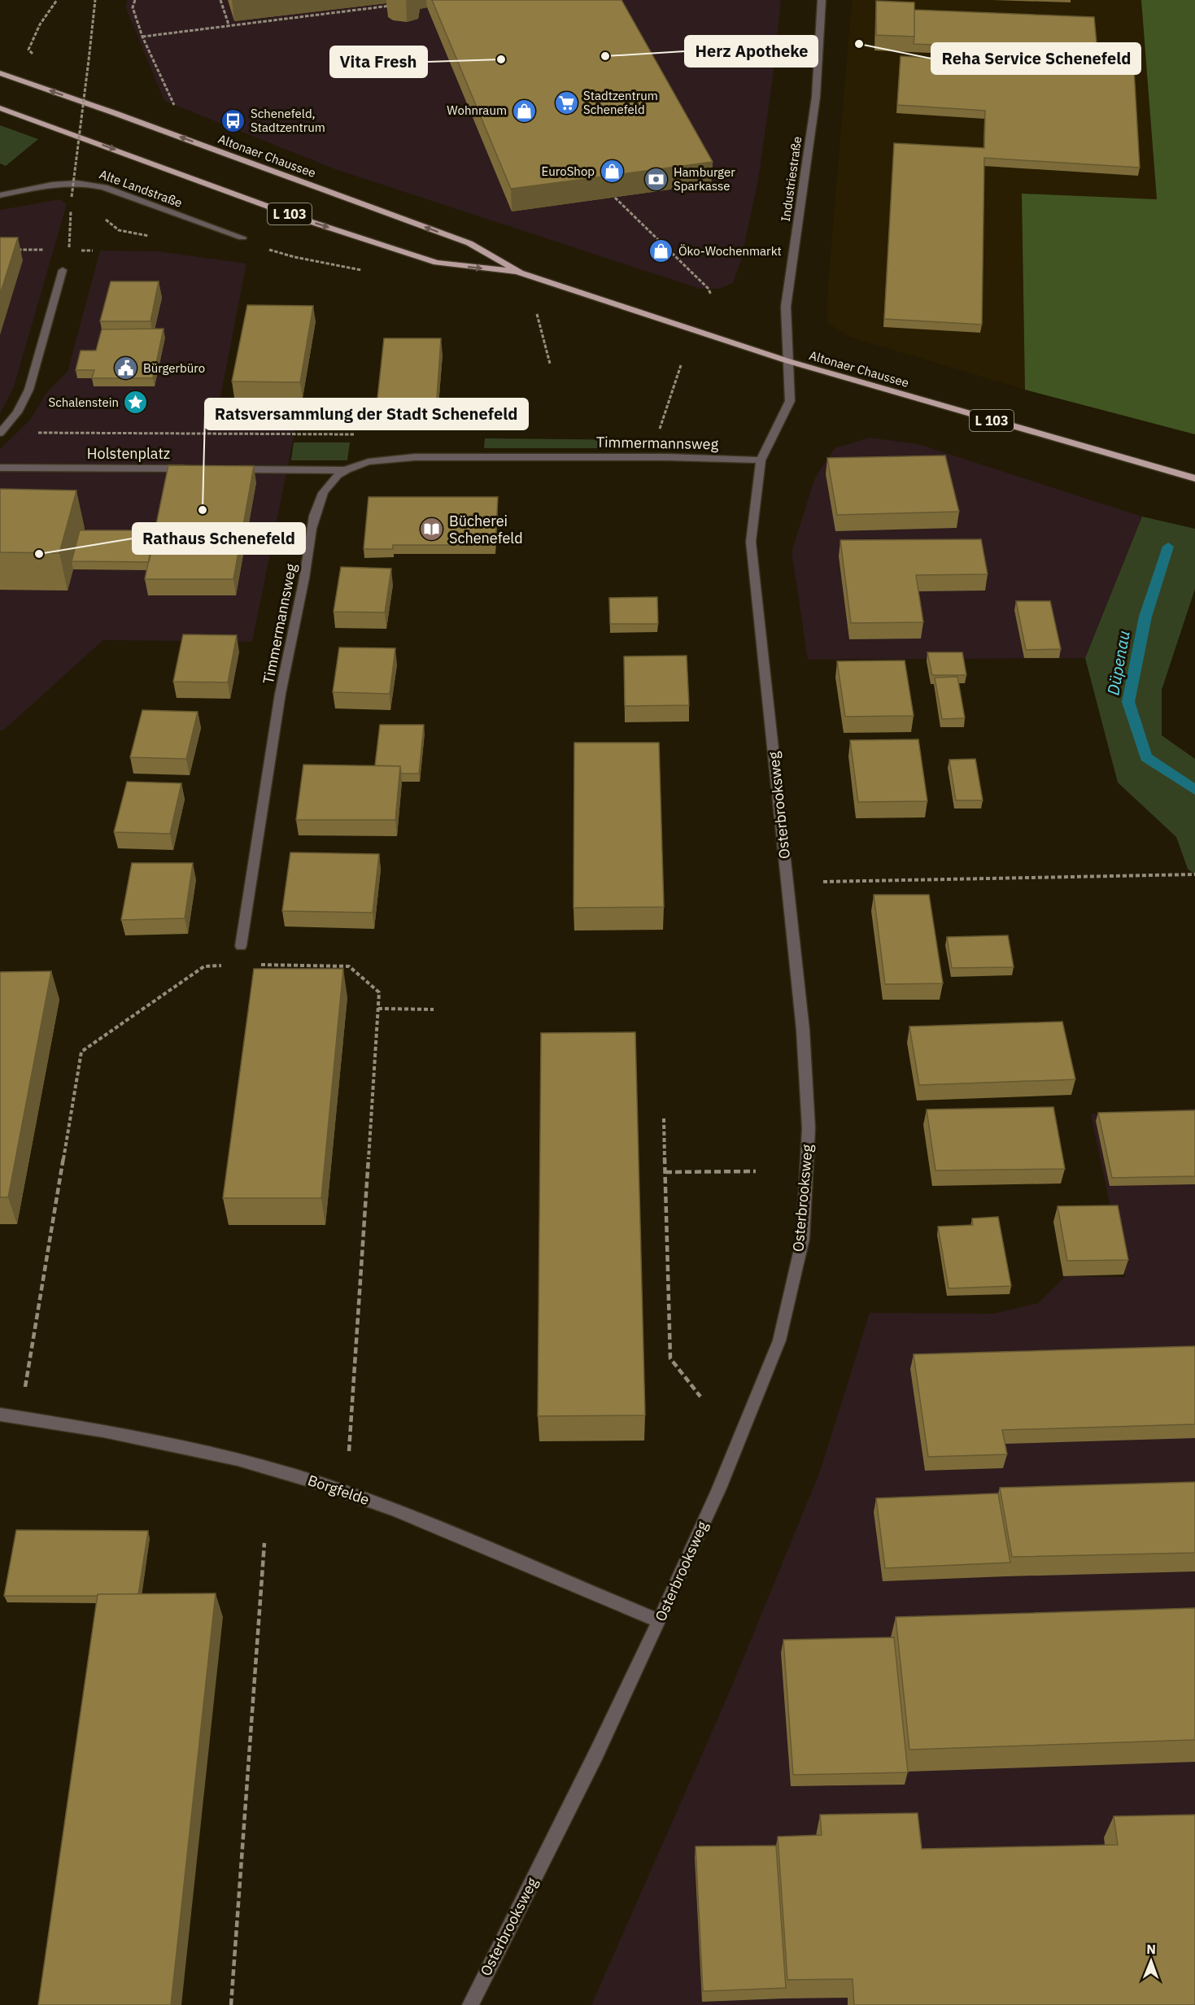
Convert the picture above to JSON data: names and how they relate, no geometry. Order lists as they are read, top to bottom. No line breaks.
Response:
{"streets":{"main road":["Altonaer Chaussee","L 103"],"street":["Industriestraße","Alte Landstraße","Timmermannsweg","Holstenplatz","Osterbrooksweg","Borgfelde"]},"crossings":[["Altonaer Chaussee","Industriestraße"],["Altonaer Chaussee","Osterbrooksweg"],["Industriestraße","Osterbrooksweg"],["Timmermannsweg","Osterbrooksweg"],["Osterbrooksweg","Borgfelde"]],"water":["Düpenau"],"places":{"other":["Reha Service Schenefeld","Herz Apotheke","Vita Fresh","Ratsversammlung der Stadt Schenefeld","Rathaus Schenefeld"],"supermarket":["Stadtzentrum Schenefeld"],"shop":["Wohnraum","EuroShop","Öko-Wochenmarkt"],"bus stop":["Schenefeld, Stadtzentrum"],"bank":["Hamburger Sparkasse"],"public building":["Bürgerbüro"],"place":["Schalenstein"],"library":["Bücherei Schenefeld"]},"north":"top"}
